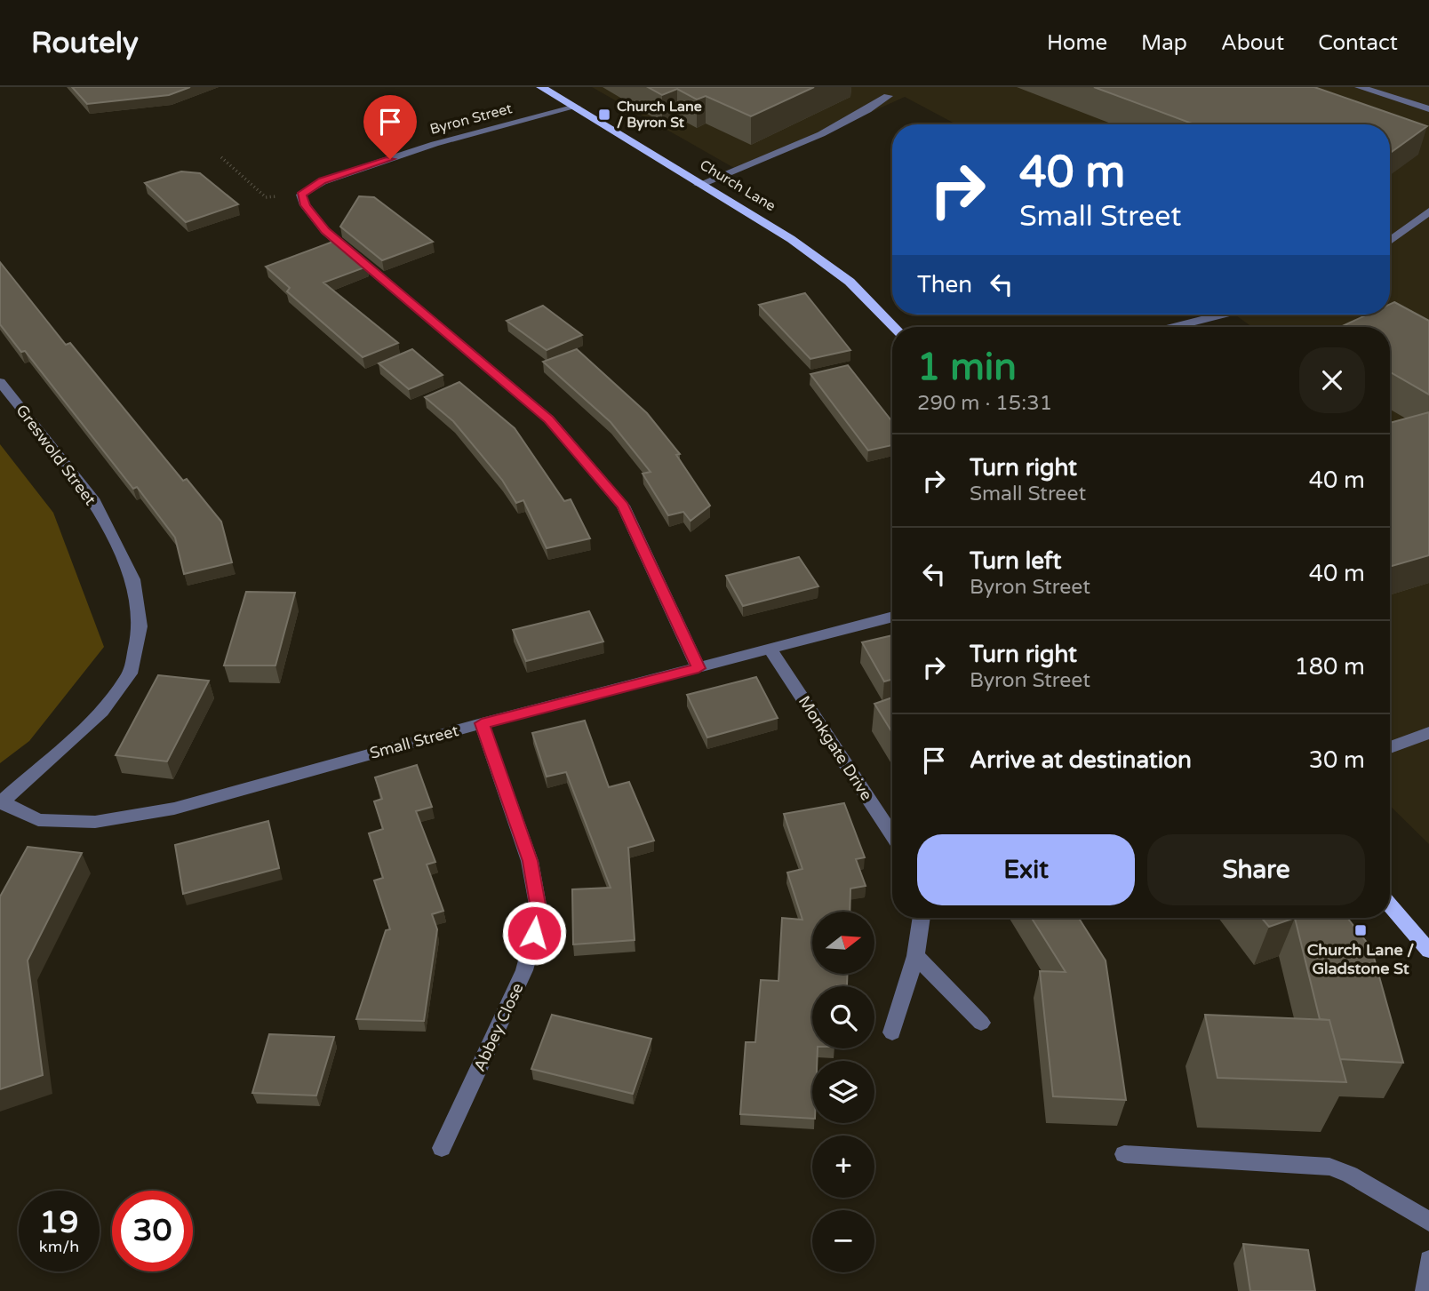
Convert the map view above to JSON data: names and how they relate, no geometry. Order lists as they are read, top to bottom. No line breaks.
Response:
{"streets":{"main road":["Church Lane"],"street":["Byron Street","Greswold Street","Small Street","Monkgate Drive","Abbey Close"]},"crossings":[["Byron Street","Church Lane"],["Greswold Street","Small Street"],["Small Street","Monkgate Drive"],["Small Street","Abbey Close"]],"places":{"transit":["Church Lane / Byron St","Church Lane / Gladstone St"]},"north":"right","page":{"header":"Routely","nav":["Home","Map","About","Contact"],"turn":["40 m","Small Street"],"then":"Then","heading":["1 min","290 m · 15:31"],"list":[{"name":"Turn right","note":"Small Street","value":"40 m"},{"name":"Turn left","note":"Byron Street","value":"40 m"},{"name":"Turn right","note":"Byron Street","value":"180 m"},{"name":"Arrive at destination","value":"30 m"}],"buttons":["Exit","Share"],"map_buttons":["+","−"],"speed":"19 km/h","limit":"30"}}
